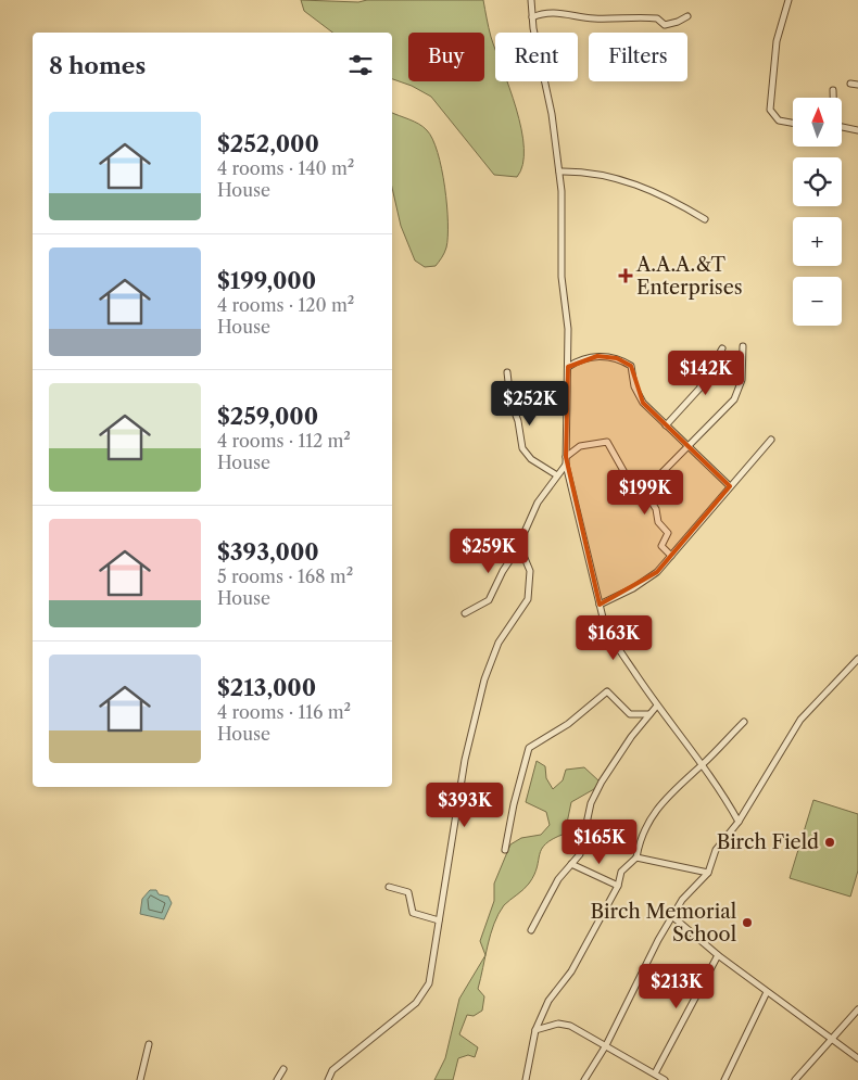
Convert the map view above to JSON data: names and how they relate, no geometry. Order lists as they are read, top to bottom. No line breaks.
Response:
{"places":{"health":["A.A.A.&T Enterprises"],"other":["Birch Field","Birch Memorial School"]},"north":"top","page":{"chip":["Buy","Rent","Filters"],"heading":"8 homes","map_buttons":["+","−"],"list":[{"name":"$252,000","note":"4 rooms · 140 m² · House"},{"name":"$199,000","note":"4 rooms · 120 m² · House"},{"name":"$259,000","note":"4 rooms · 112 m² · House"},{"name":"$393,000","note":"5 rooms · 168 m² · House"},{"name":"$213,000","note":"4 rooms · 116 m² · House"}],"price":["$142K","$252K","$199K","$259K","$163K","$393K","$165K","$213K"]}}
